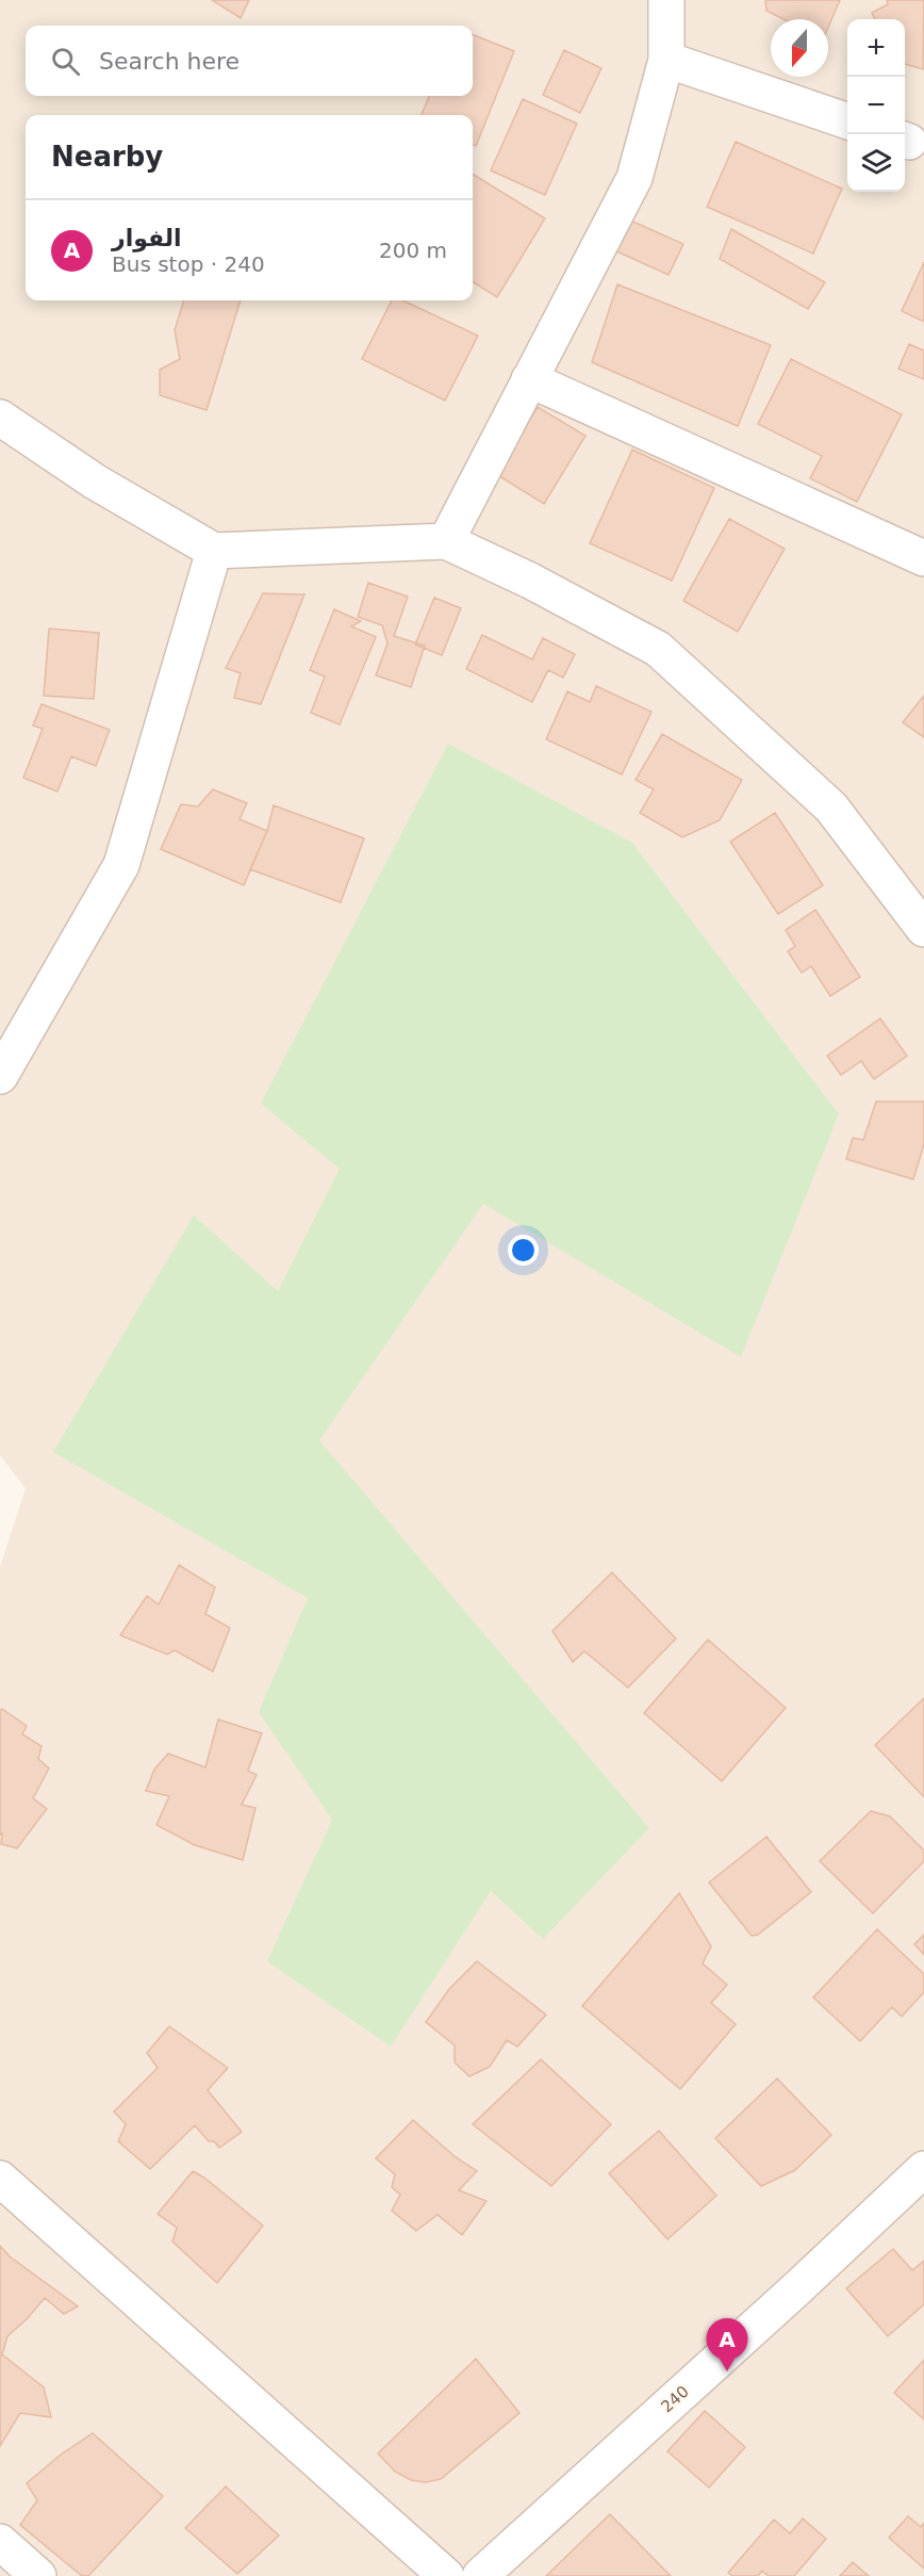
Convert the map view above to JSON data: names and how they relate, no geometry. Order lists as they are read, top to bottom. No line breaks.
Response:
{"streets":{"street":["240"]},"north":"bottom","page":{"map_buttons":["+","−"],"search":"Search here","heading":"Nearby","list":[{"mark":"A","name":"الفوار","note":"Bus stop · 240","value":"200 m"}],"pins":"A"}}
